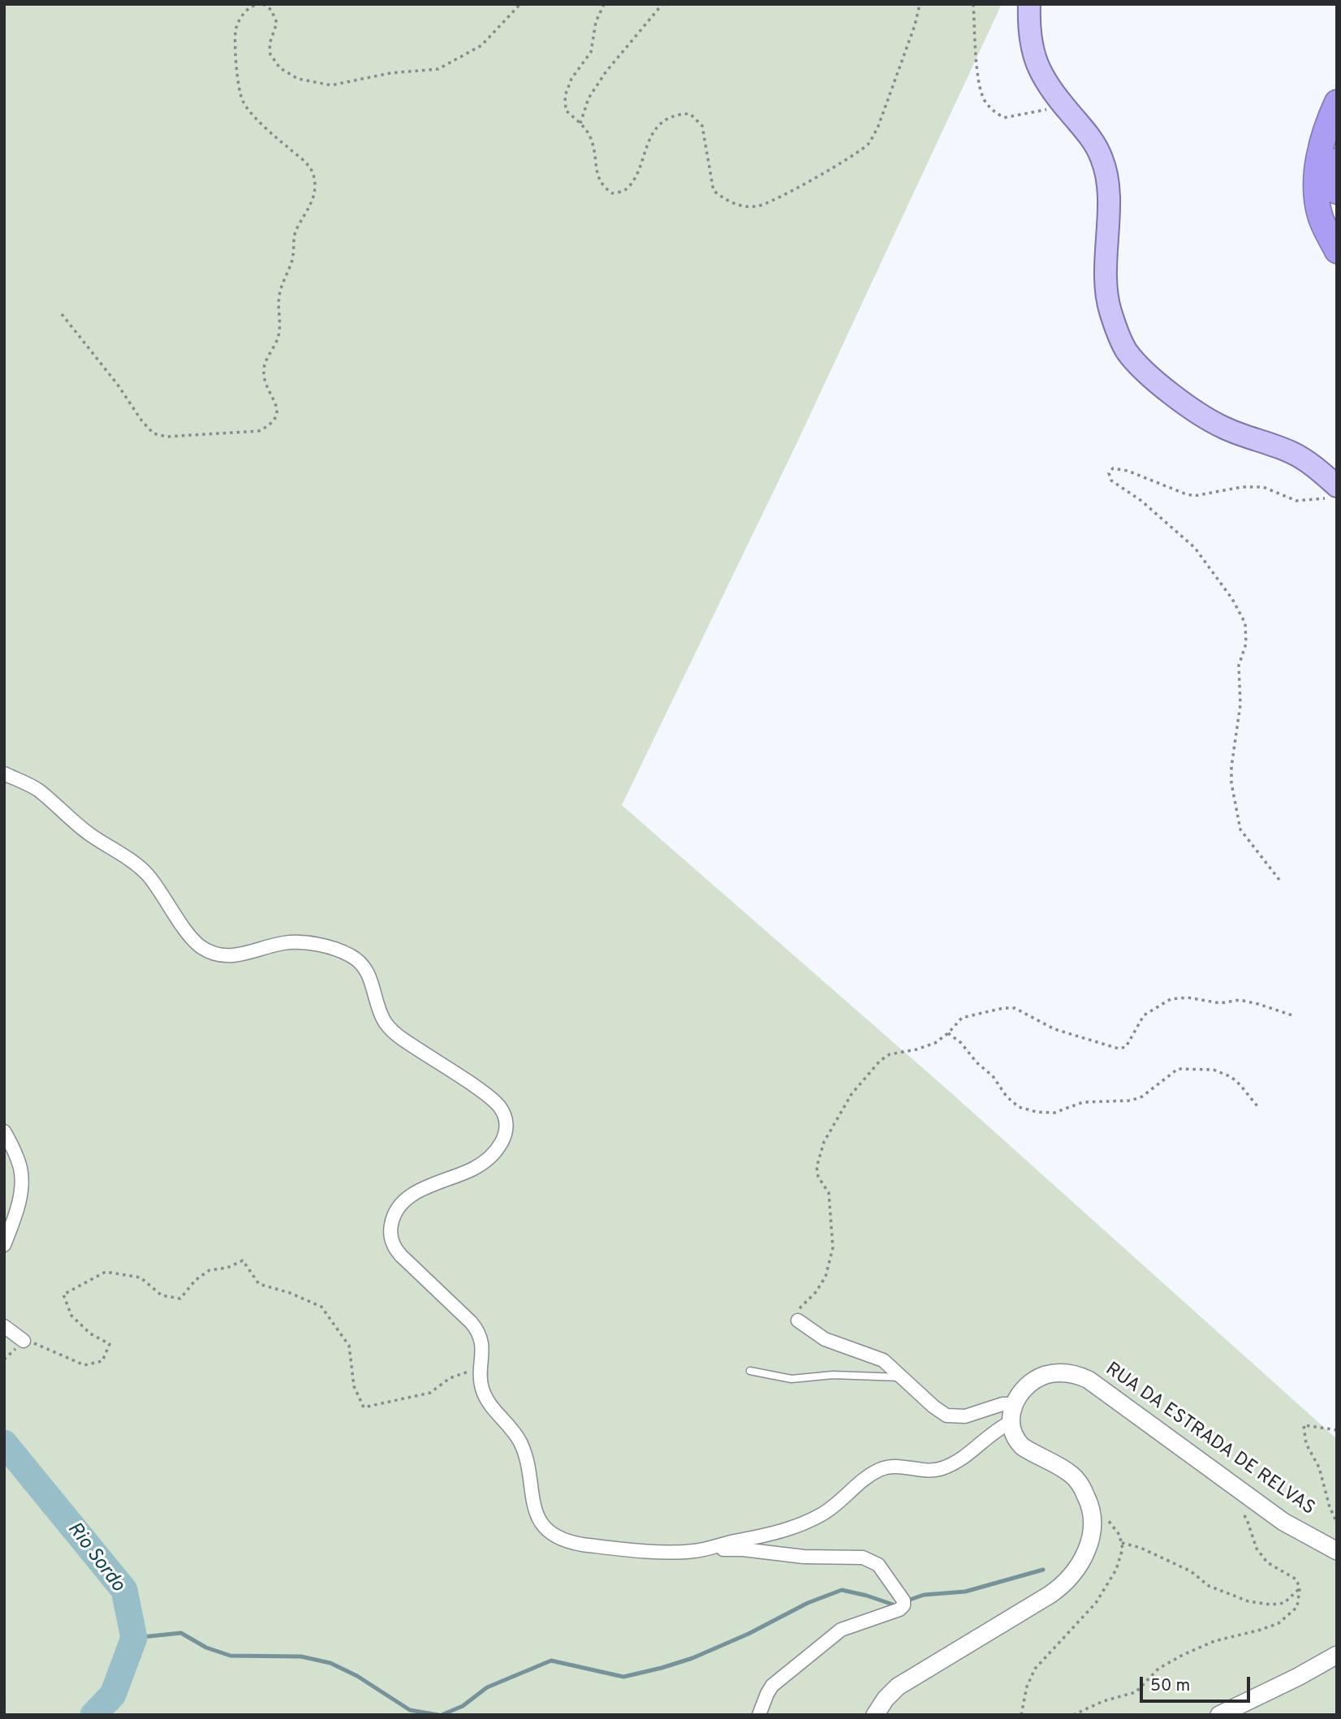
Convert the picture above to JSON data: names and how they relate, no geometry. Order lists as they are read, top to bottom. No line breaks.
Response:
{"streets":{"street":["RUA DA ESTRADA DE RELVAS"]},"water":["Rio Sordo"],"scale_bar":"50 m"}
